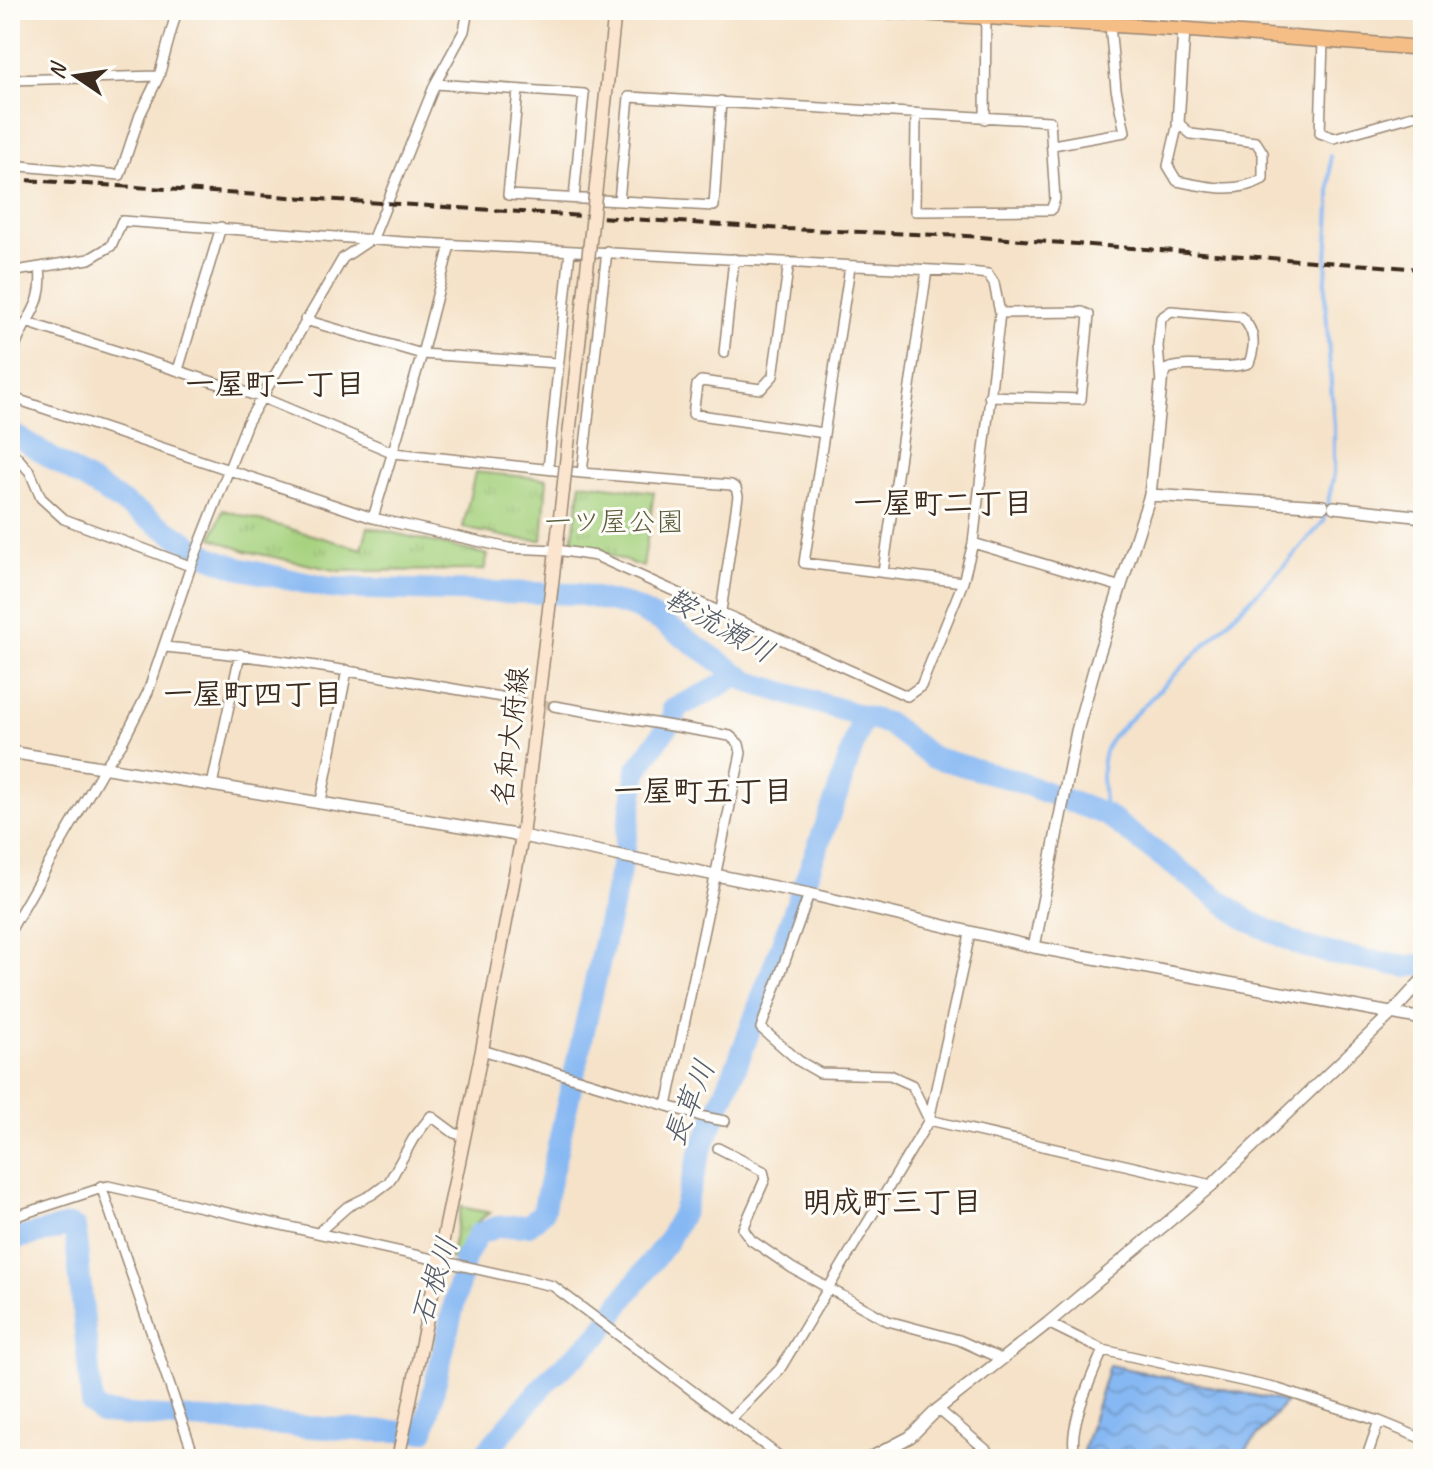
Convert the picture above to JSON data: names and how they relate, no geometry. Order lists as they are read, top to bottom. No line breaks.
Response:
{"streets":{"main road":["名和大府線"]},"districts":["一屋町一丁目","一屋町二丁目","一屋町四丁目","一屋町五丁目","明成町三丁目"],"water":["鞍流瀬川","長草川","石根川"],"parks":["一ツ屋公園"],"north":"left"}
